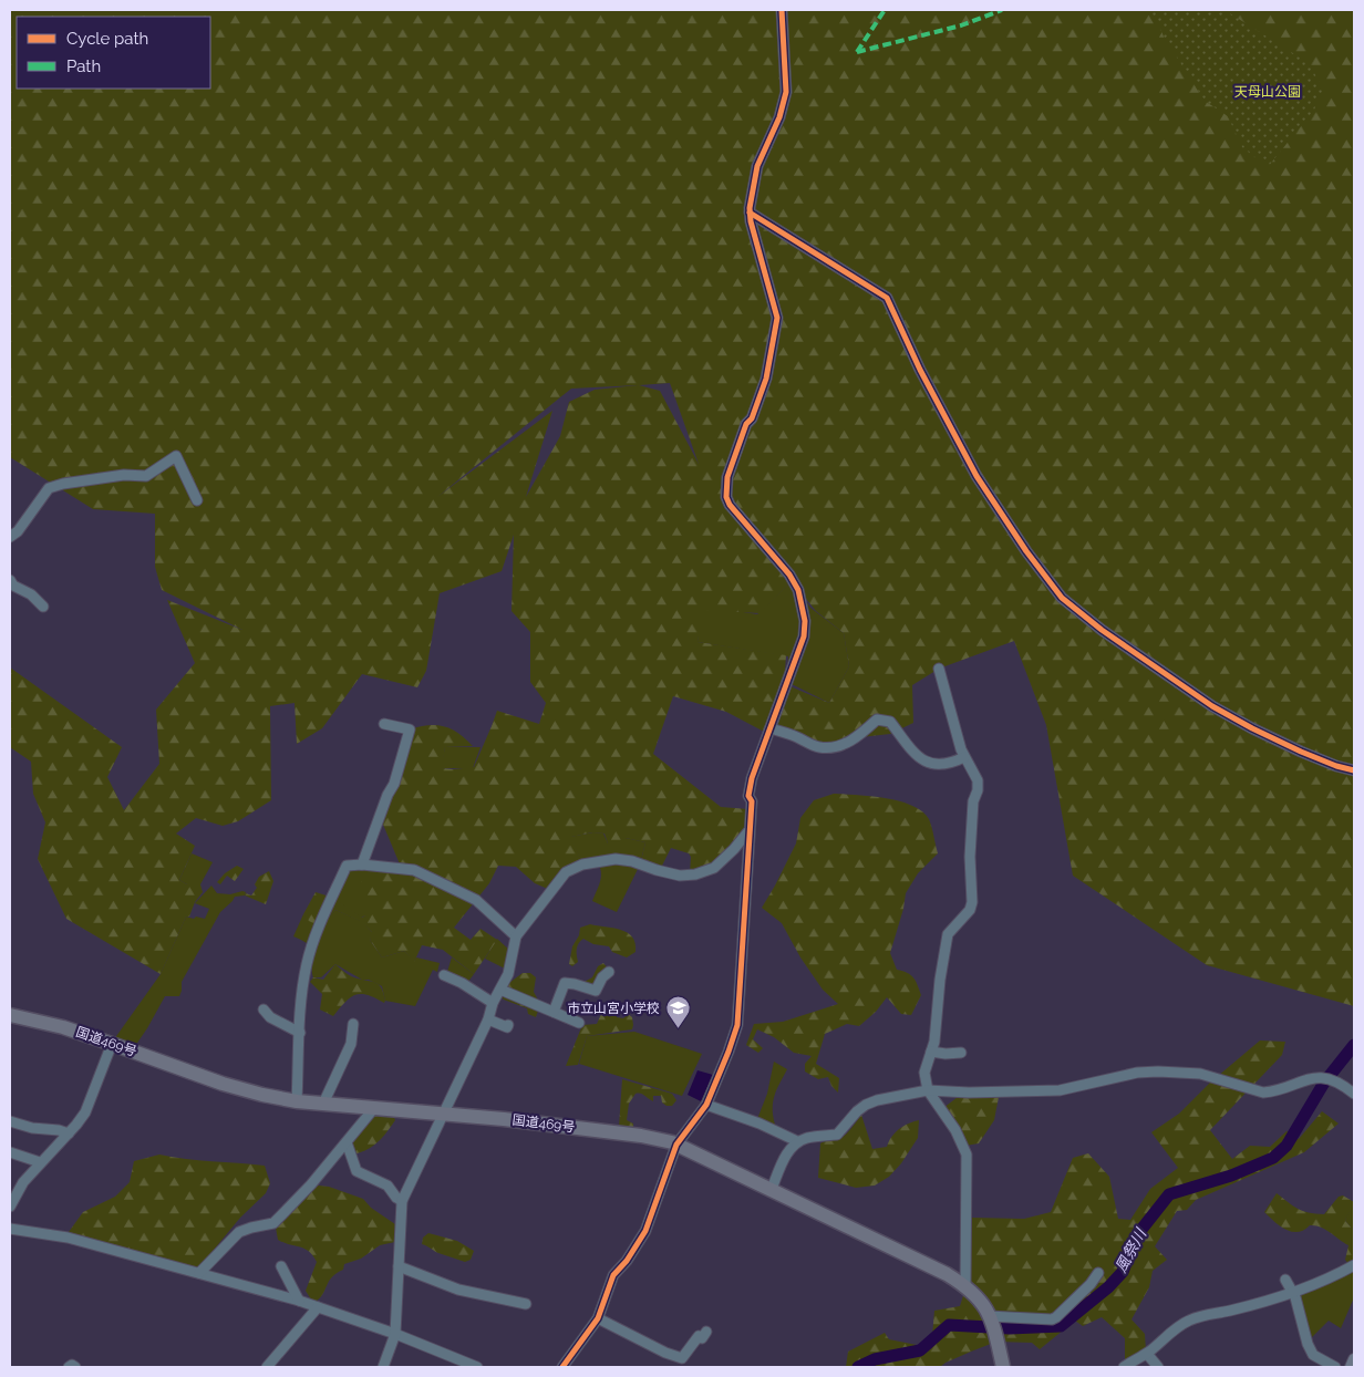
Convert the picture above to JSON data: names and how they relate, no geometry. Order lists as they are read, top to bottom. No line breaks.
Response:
{"streets":{"highway":["国道469号"]},"water":["風祭川"],"parks":["天母山公園"],"places":{"school or university":["市立山宮小学校"]},"legend":["Cycle path","Path"]}
